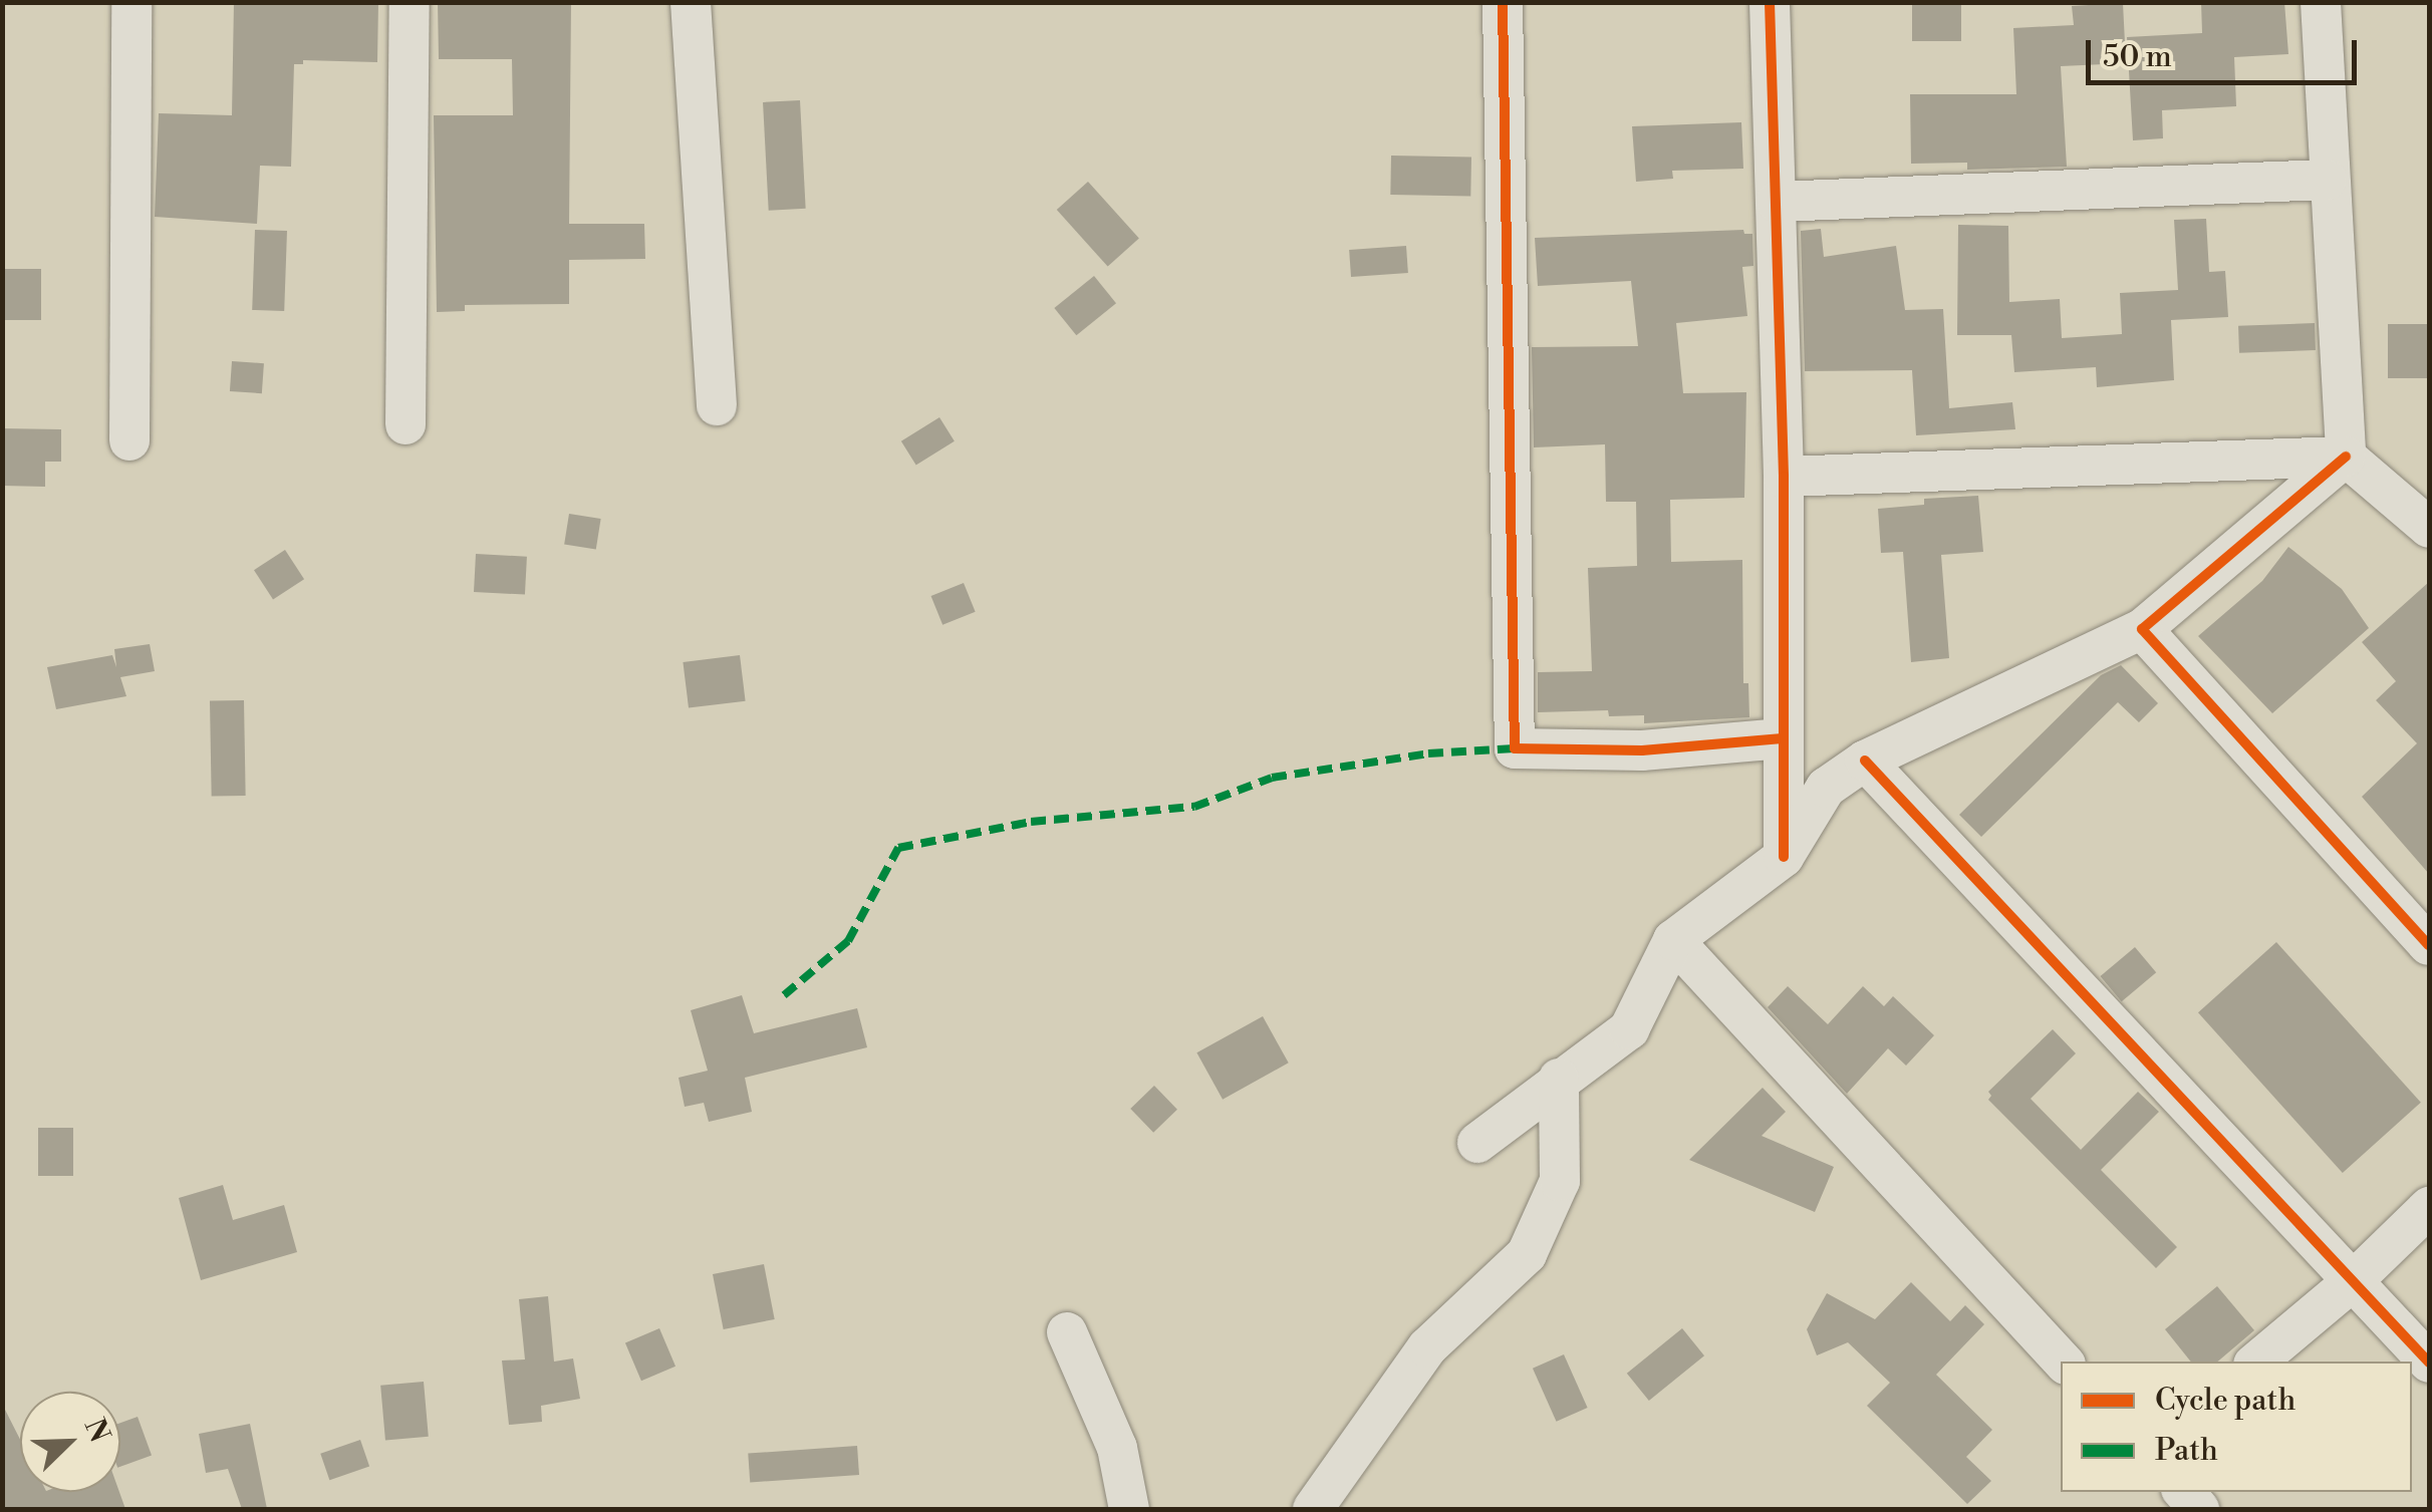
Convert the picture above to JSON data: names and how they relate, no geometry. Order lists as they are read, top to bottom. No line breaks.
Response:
{"legend":["Cycle path","Path"],"scale_bar":"50 m","north":"top right"}
